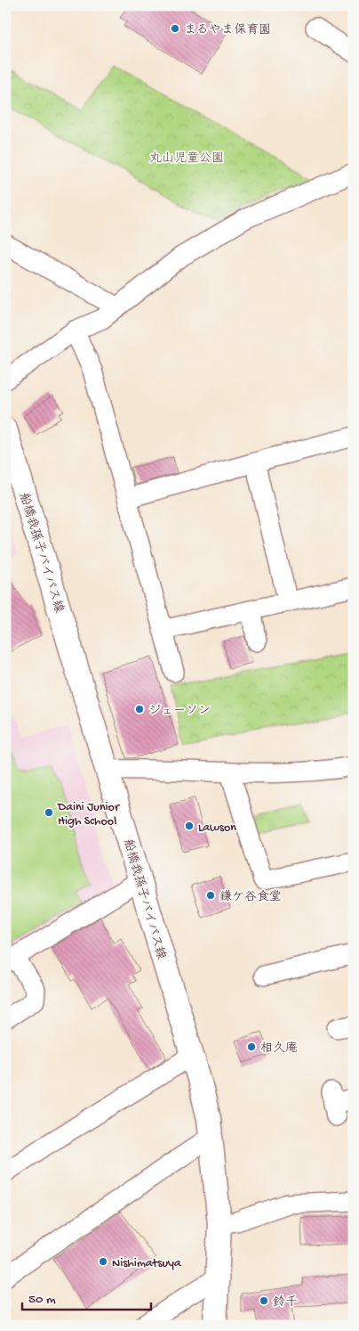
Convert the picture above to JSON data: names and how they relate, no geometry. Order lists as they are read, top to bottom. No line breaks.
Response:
{"streets":{"street":["船橋我孫子バイパス線"]},"parks":["丸山児童公園"],"places":["まるやま保育園","ジェーソン","Daini Junior High School","Lawson","鎌ケ谷食堂","相久庵","Nishimatsuya","鈴千"],"scale_bar":"50 m"}
